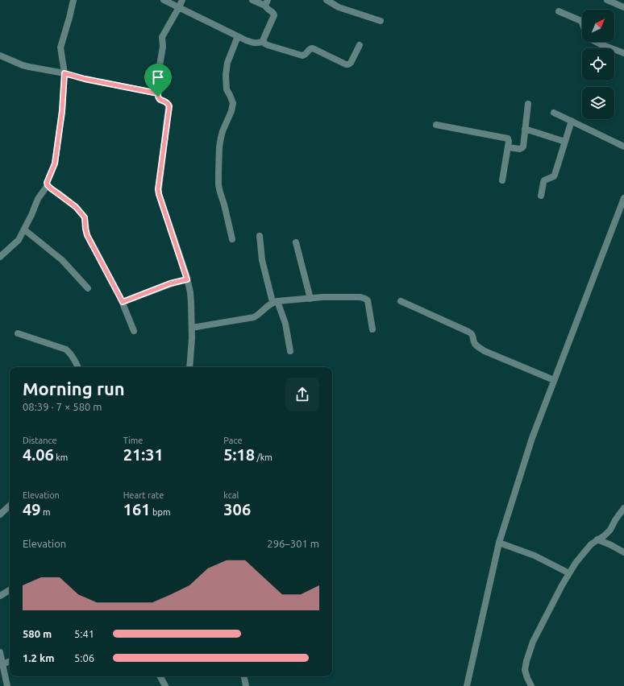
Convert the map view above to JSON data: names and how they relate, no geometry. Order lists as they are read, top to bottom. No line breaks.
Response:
{"north":"top right","page":{"heading":["Morning run","08:39 · 7 × 580 m"],"stats":[["Distance","4.06 km"],["Time","21:31"],["Pace","5:18 /km"],["Elevation","49 m"],["Heart rate","161 bpm"],["kcal","306"]],"chart":["Elevation","296–301 m"],"list":[{"name":"580 m","note":"5:41"},{"name":"1.2 km","note":"5:06"}]}}
